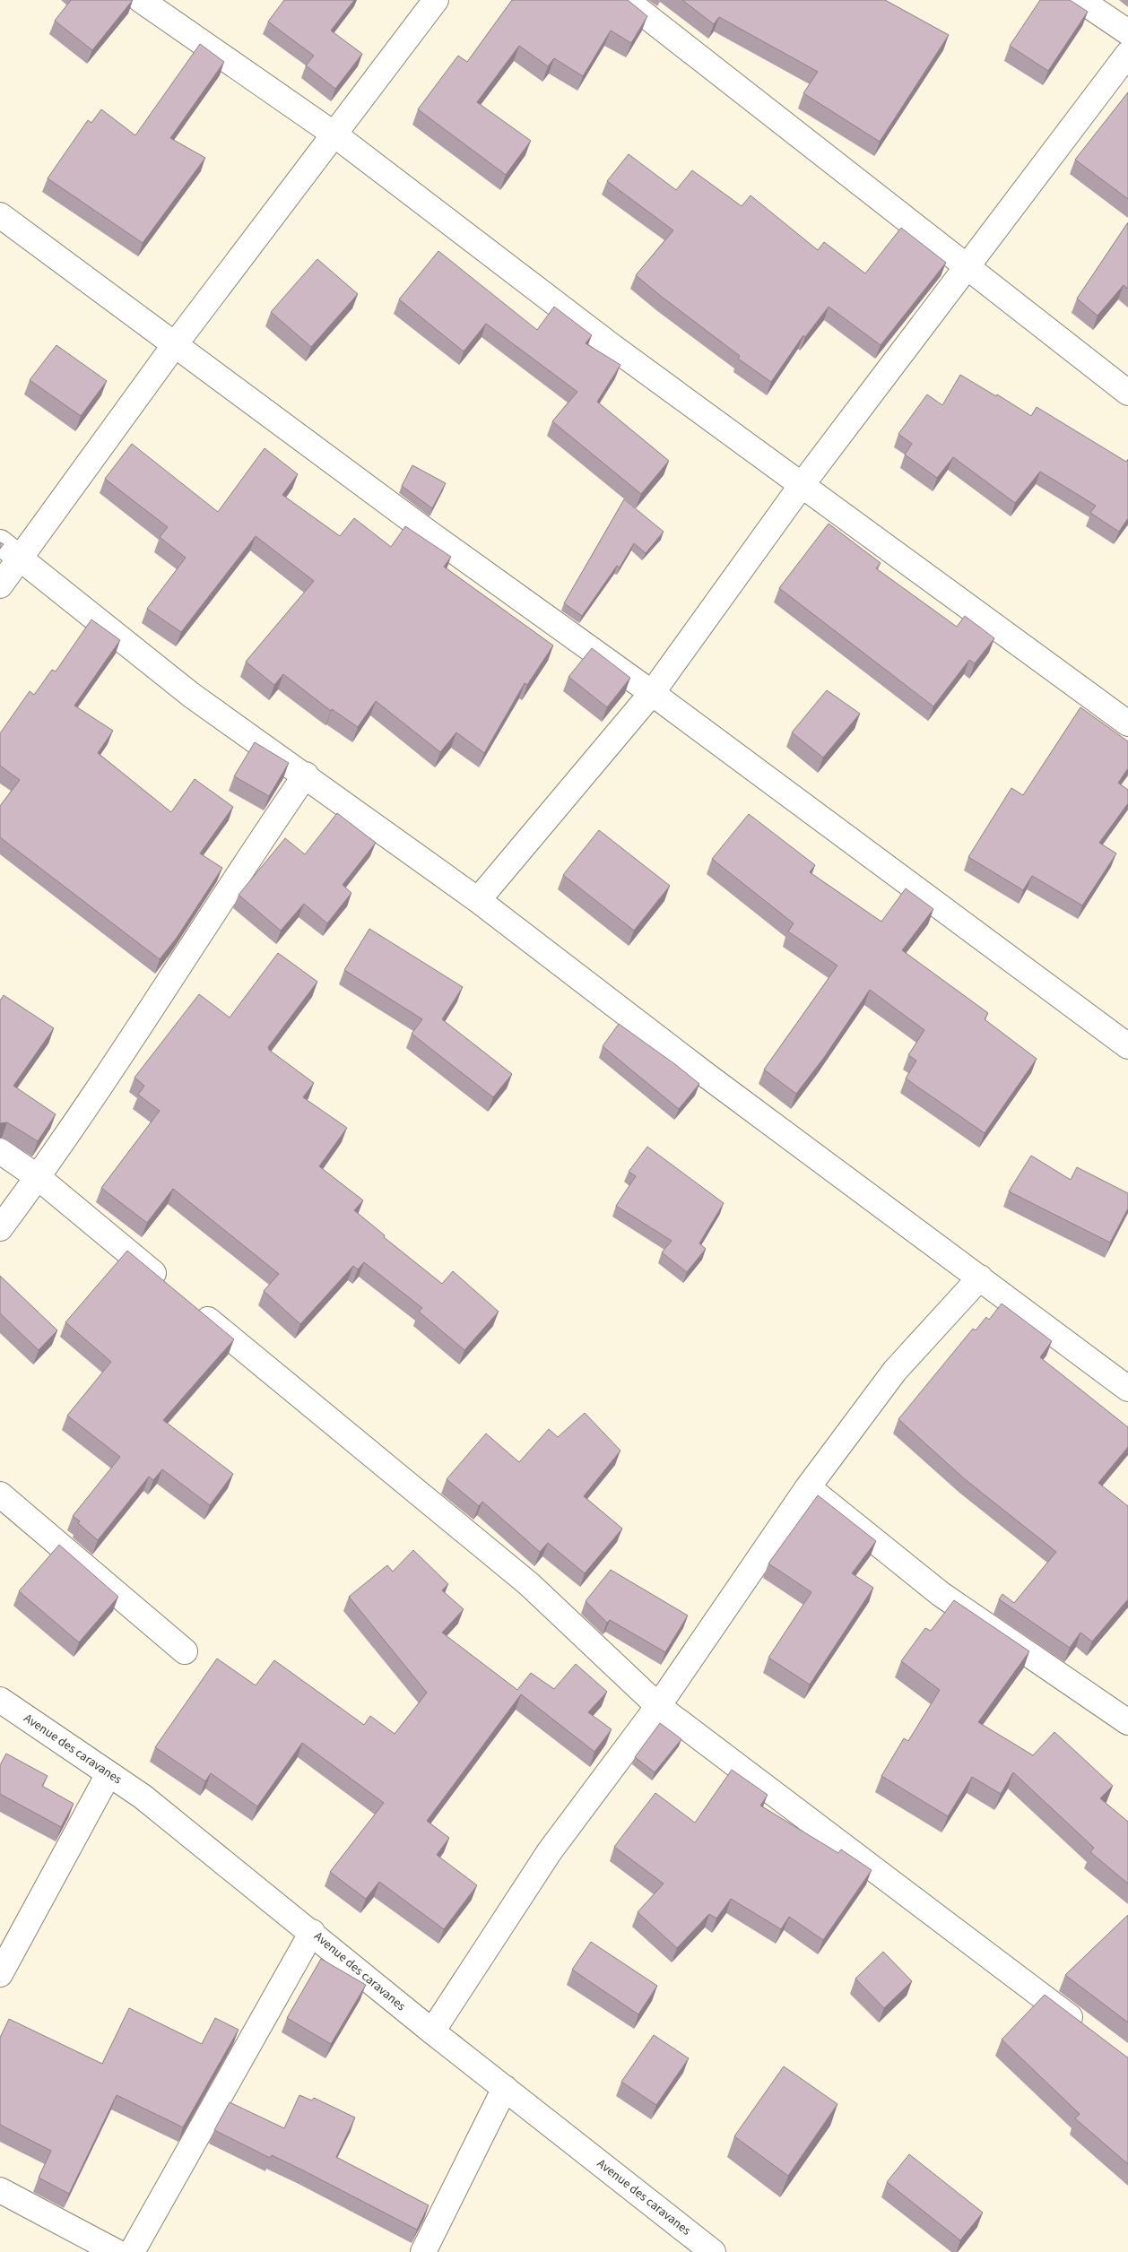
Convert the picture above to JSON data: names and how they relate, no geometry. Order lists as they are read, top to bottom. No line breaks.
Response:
{"streets":{"street":["Avenue des caravanes"]}}
